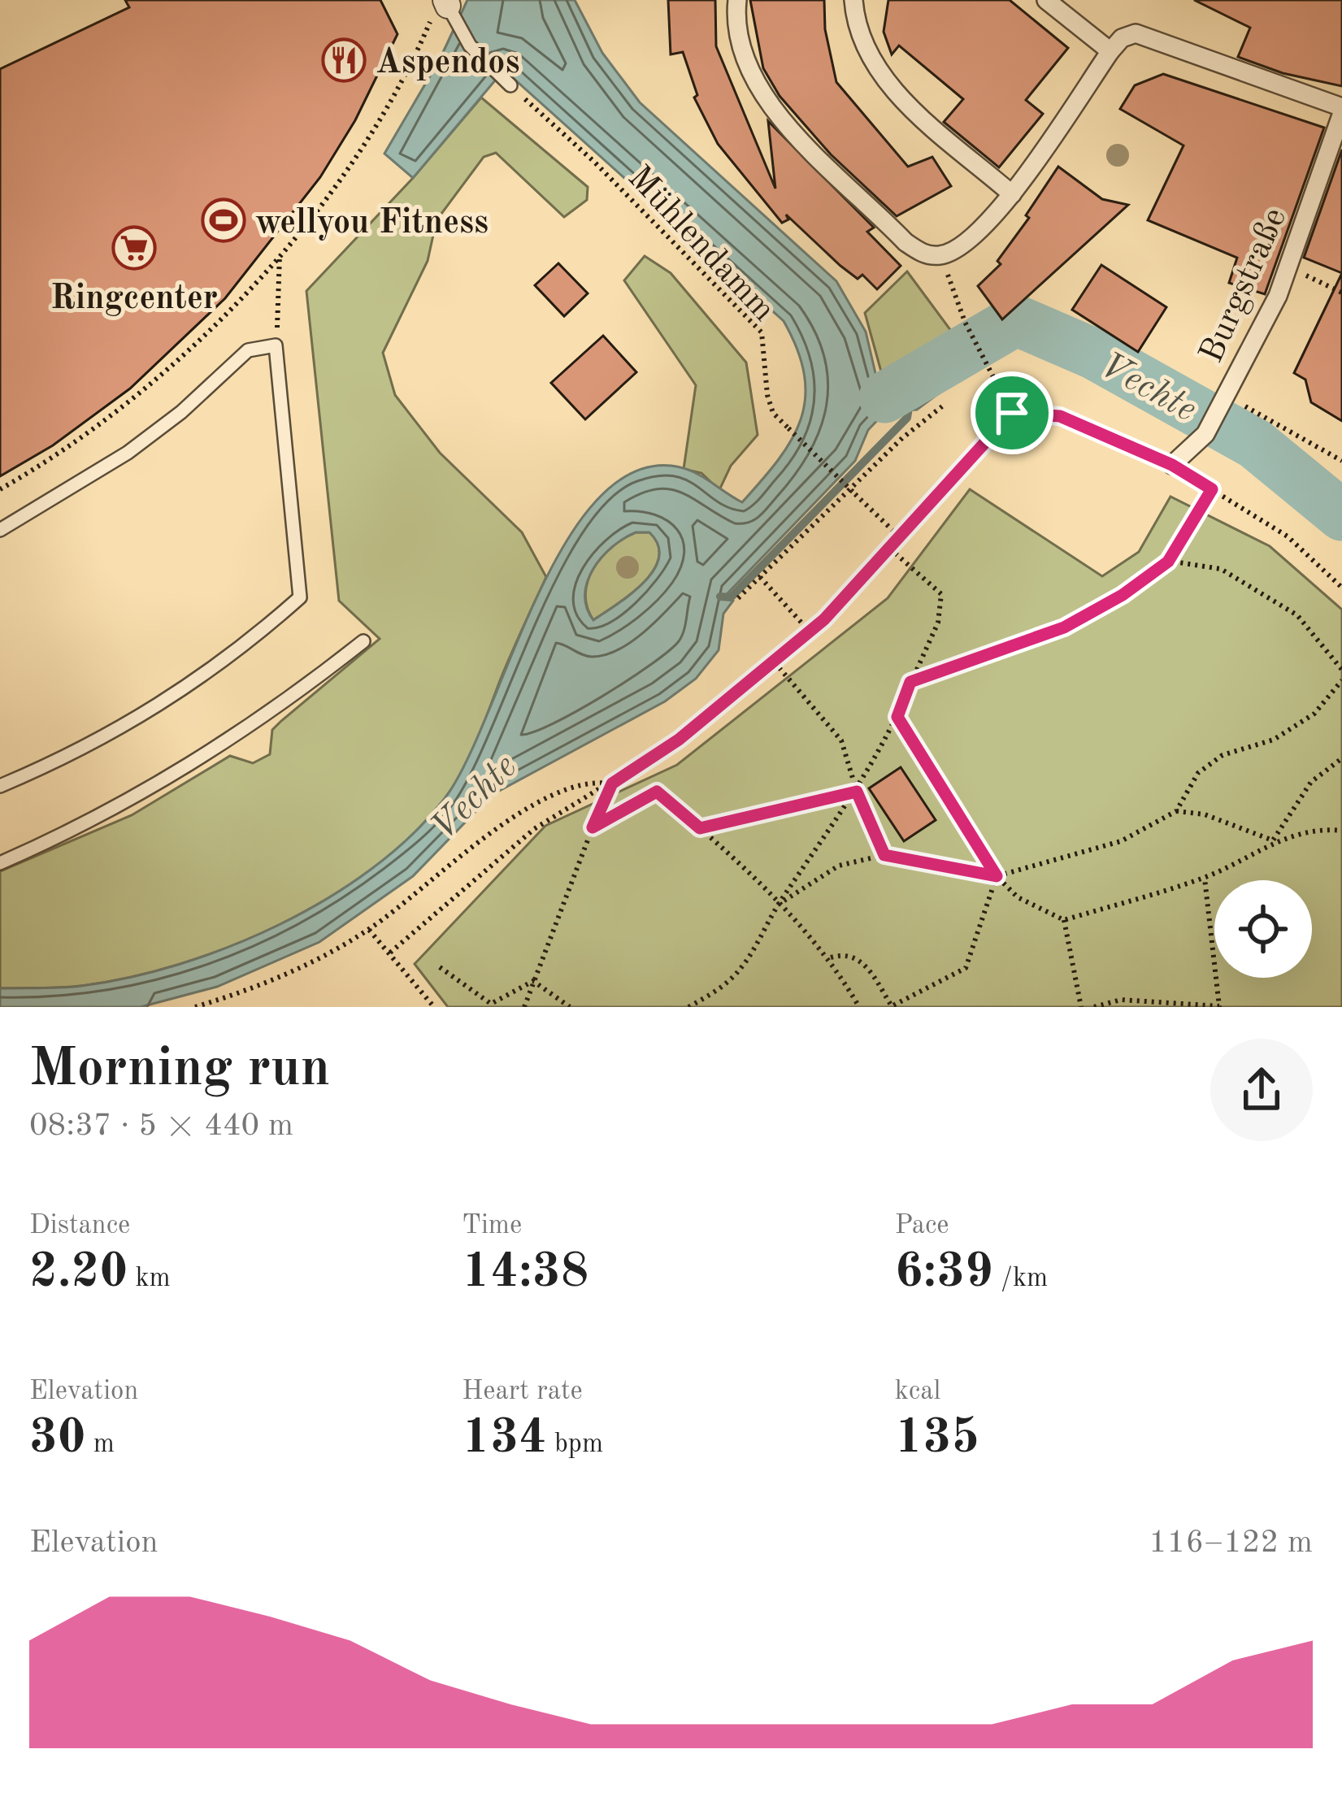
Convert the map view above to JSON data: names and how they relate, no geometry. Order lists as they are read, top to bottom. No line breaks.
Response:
{"streets":{"street":["Burgstraße"],"path":["Mühlendamm"]},"water":["Vechte"],"places":{"restaurant":["Aspendos"],"sports":["wellyou Fitness"],"supermarket":["Ringcenter"]},"page":{"heading":["Morning run","08:37 · 5 × 440 m"],"stats":[["Distance","2.20 km"],["Time","14:38"],["Pace","6:39 /km"],["Elevation","30 m"],["Heart rate","134 bpm"],["kcal","135"]],"chart":["Elevation","116–122 m"]}}
